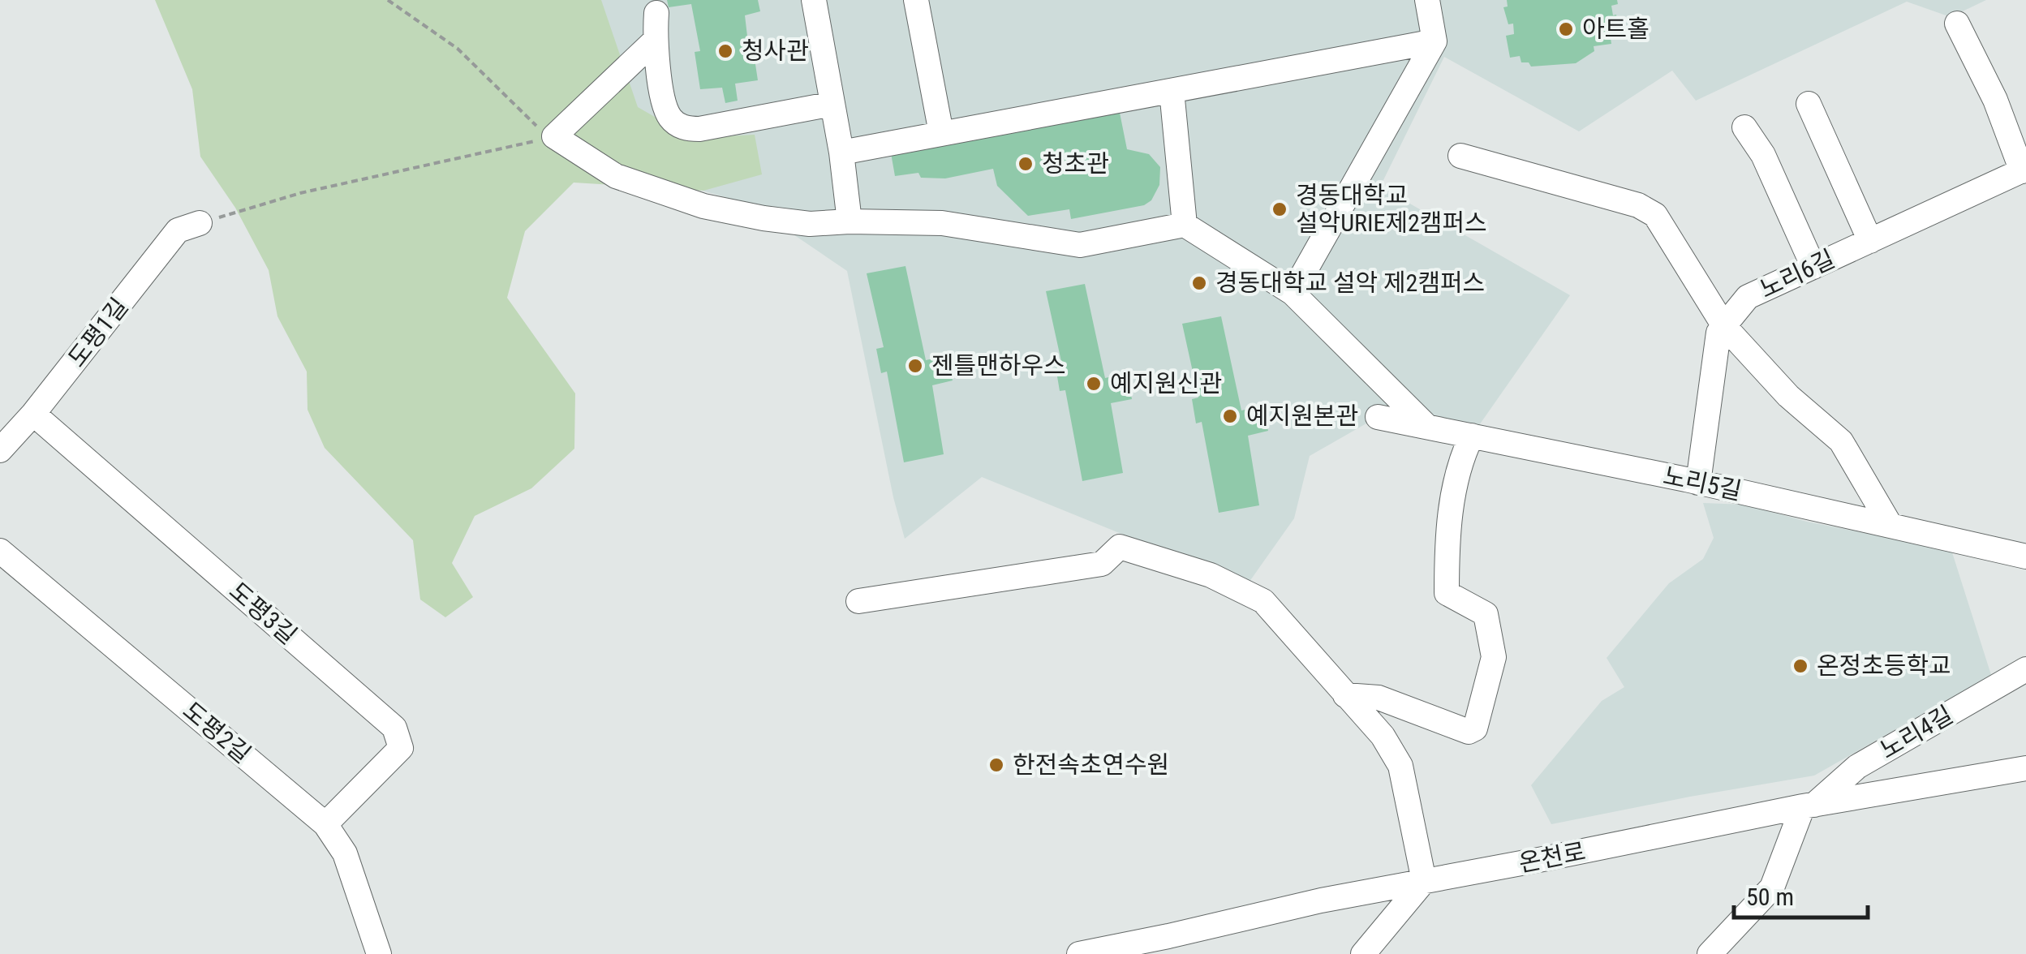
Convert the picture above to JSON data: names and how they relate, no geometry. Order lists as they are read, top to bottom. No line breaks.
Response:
{"streets":{"street":["노리6길","도평1길","노리5길","도평3길","도평2길","노리4길","온천로"]},"crossings":[["노리6길","노리5길"],["도평1길","도평3길"],["도평3길","도평2길"],["노리4길","온천로"]],"places":["아트홀","청사관","청초관","경동대학교 설악URIE제2캠퍼스","경동대학교 설악 제2캠퍼스","젠틀맨하우스","예지원신관","예지원본관","온정초등학교","한전속초연수원"],"scale_bar":"50 m"}
